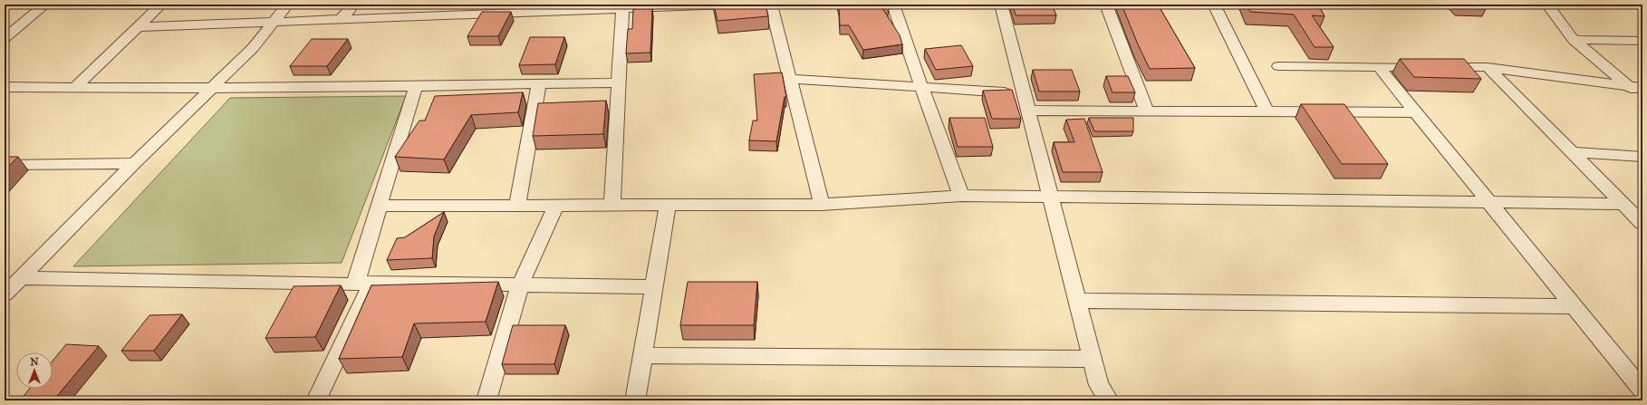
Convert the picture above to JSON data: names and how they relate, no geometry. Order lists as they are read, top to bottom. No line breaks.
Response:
{"north":"top"}
